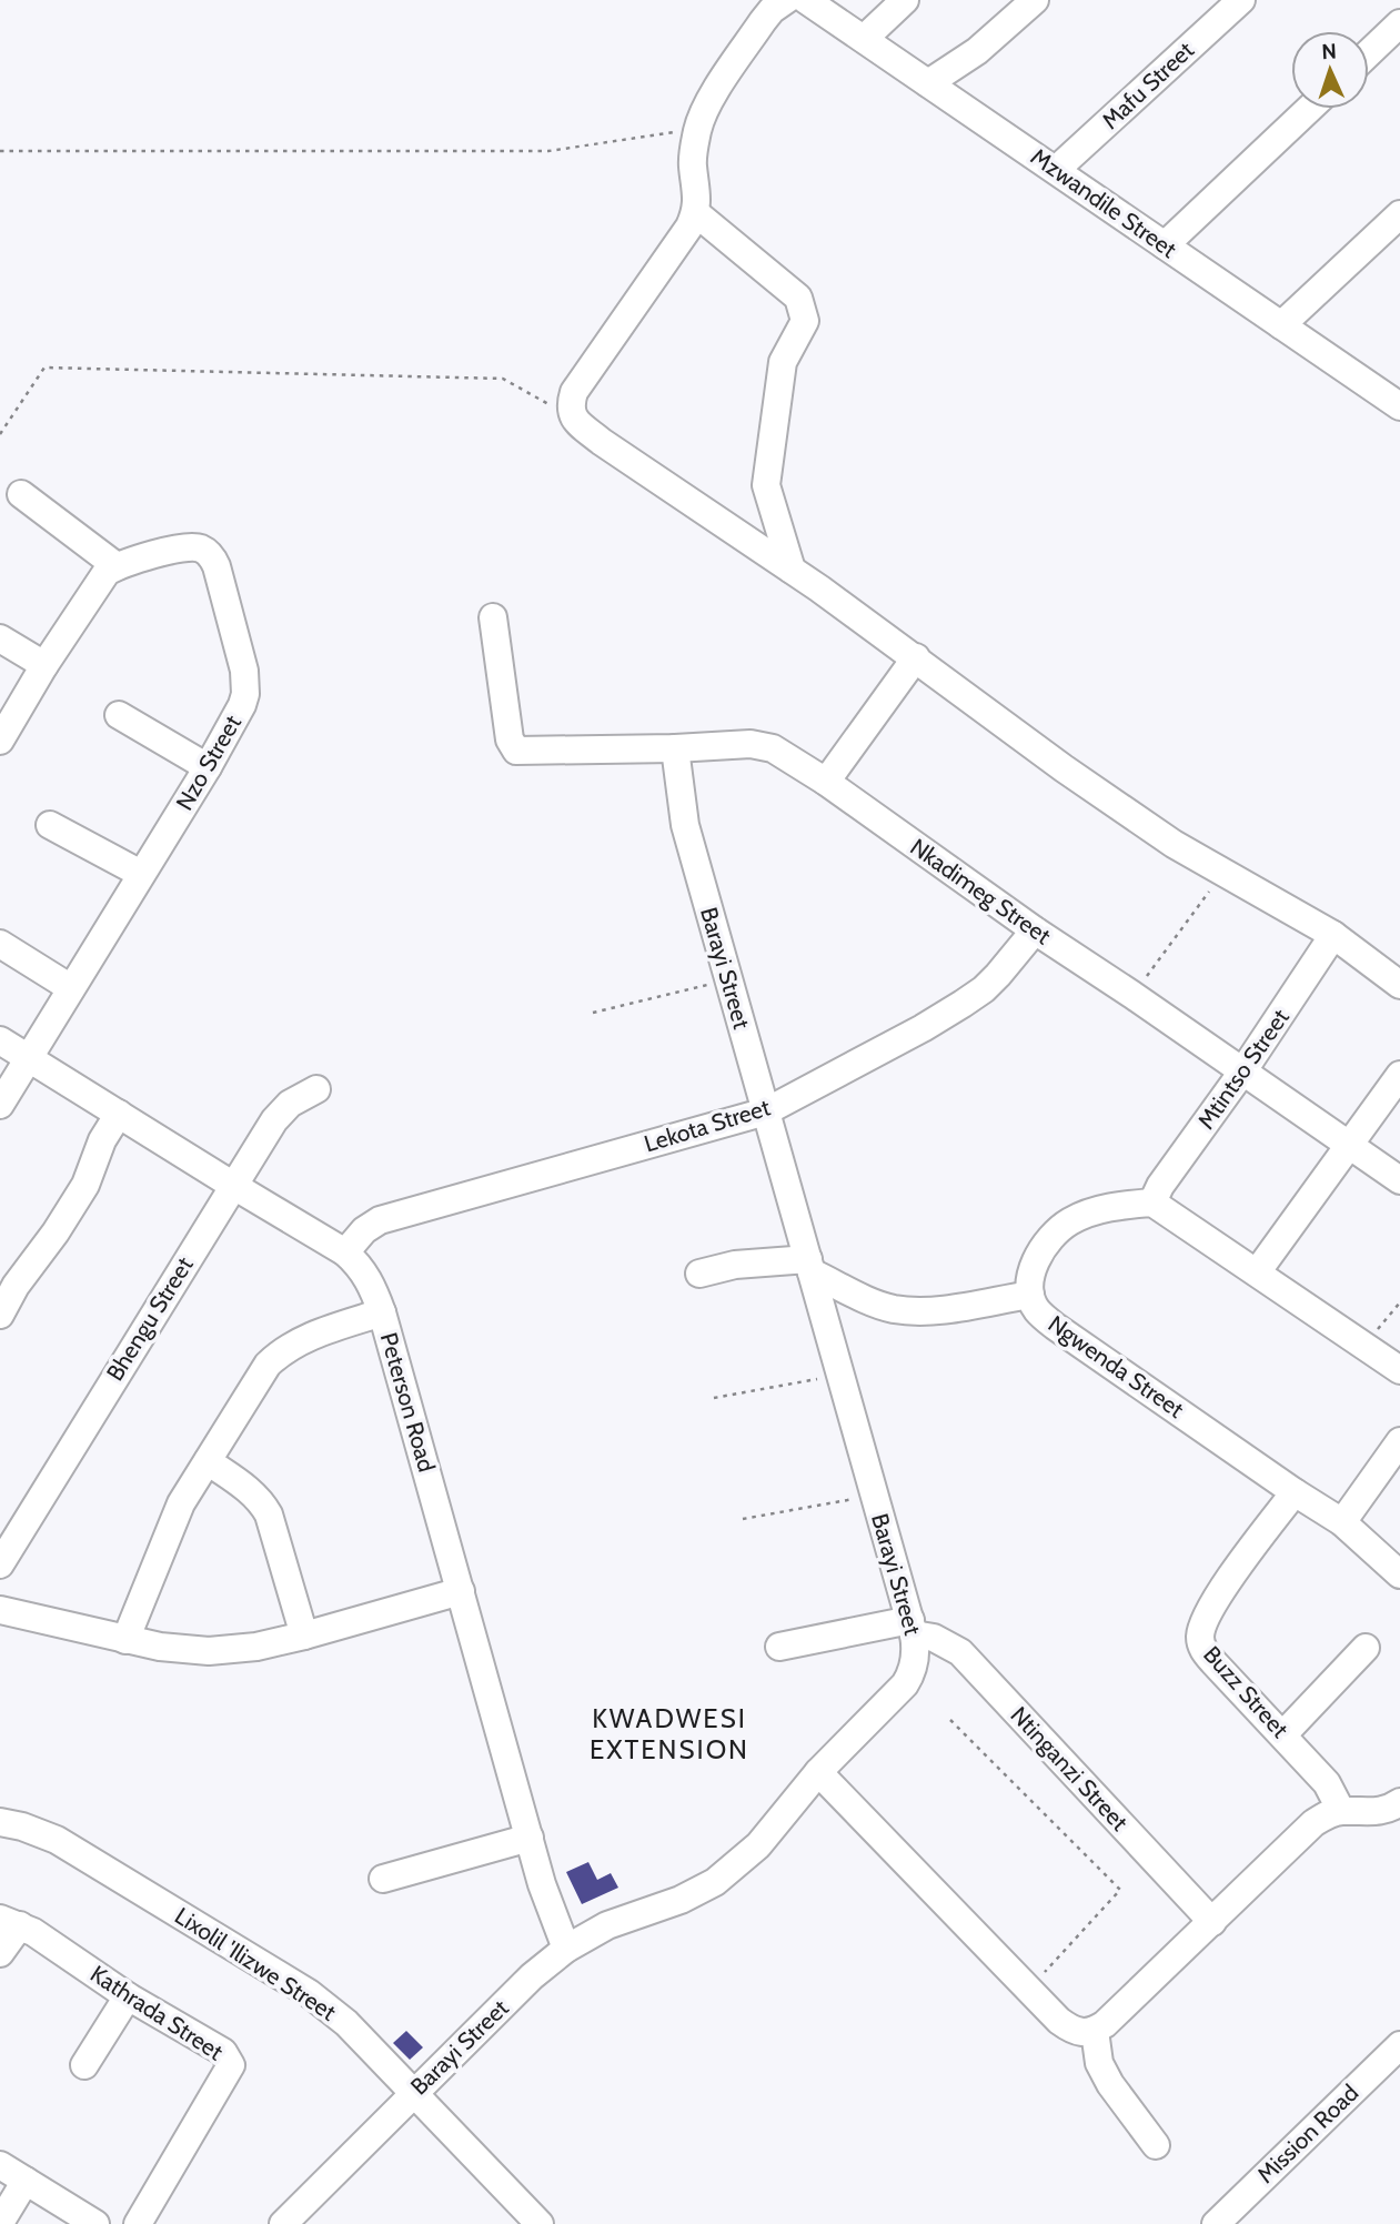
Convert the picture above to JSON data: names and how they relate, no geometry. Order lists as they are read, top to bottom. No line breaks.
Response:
{"streets":{"street":["Mafu Street","Mzwandile Street","Nzo Street","Nkadimeg Street","Barayi Street","Mtintso Street","Lekota Street","Bhengu Street","Ngwenda Street","Peterson Road","Buzz Street","Ntinganzi Street","Lixolil 'Ilizwe Street","Kathrada Street","Mission Road"]},"crossings":[["Mafu Street","Mzwandile Street"],["Nzo Street","Peterson Road"],["Nkadimeg Street","Barayi Street"],["Nkadimeg Street","Mtintso Street"],["Nkadimeg Street","Lekota Street"],["Barayi Street","Lekota Street"],["Barayi Street","Peterson Road"],["Barayi Street","Ntinganzi Street"],["Barayi Street","Lixolil 'Ilizwe Street"],["Mtintso Street","Ngwenda Street"],["Lekota Street","Peterson Road"],["Bhengu Street","Peterson Road"],["Ngwenda Street","Buzz Street"]],"districts":["KWADWESI EXTENSION"],"north":"top"}
